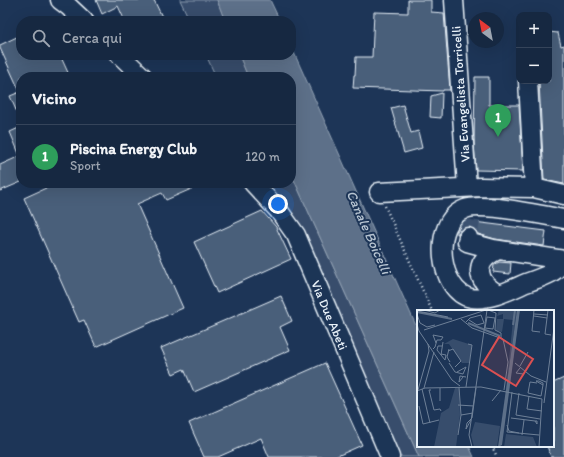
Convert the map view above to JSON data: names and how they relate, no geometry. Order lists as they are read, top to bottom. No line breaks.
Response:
{"streets":{"street":["Via Evangelista Torricelli","Via Due Abeti"]},"water":["Canale Boicelli"],"north":"top left","page":{"map_buttons":["+","−"],"search":"Cerca qui","heading":"Vicino","pins":"1","list":[{"mark":"1","name":"Piscina Energy Club","note":"Sport","value":"120 m"}]}}
